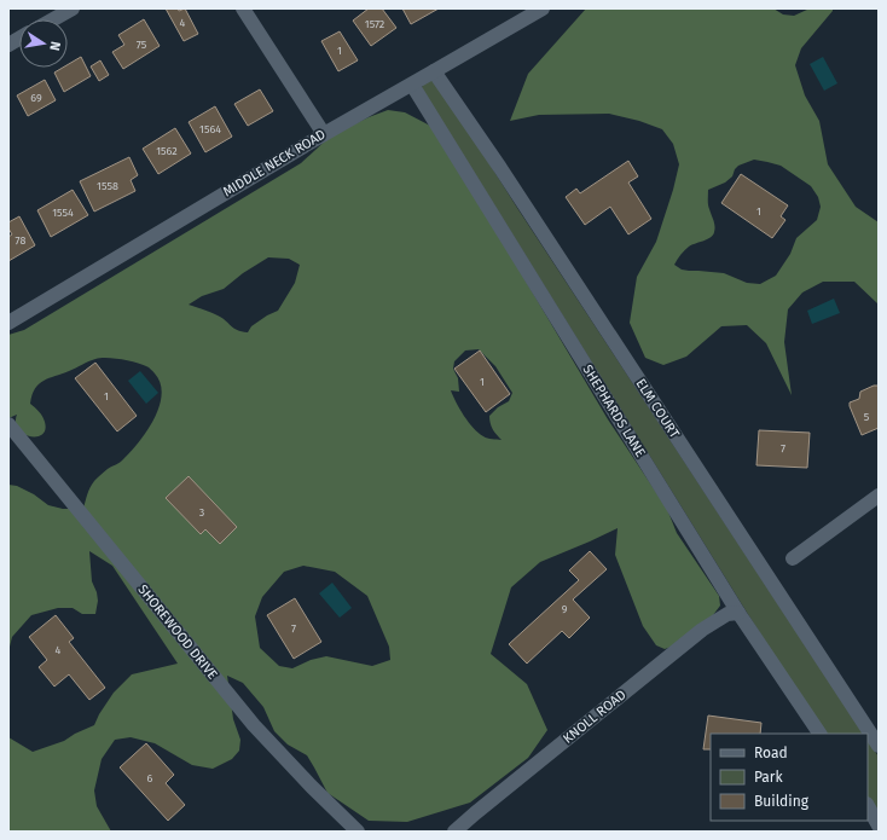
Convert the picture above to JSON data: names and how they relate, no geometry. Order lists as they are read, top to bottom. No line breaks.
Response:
{"streets":{"street":["MIDDLE NECK ROAD","ELM COURT","SHEPHARDS LANE","SHOREWOOD DRIVE","KNOLL ROAD"]},"crossings":[["MIDDLE NECK ROAD","ELM COURT"],["MIDDLE NECK ROAD","SHEPHARDS LANE"],["SHEPHARDS LANE","KNOLL ROAD"]],"house_numbers":["4","1572","75","1","69","1564","1562","1558","1","1554","78","1","1","5","7","3","9","7","4","6"],"legend":["Road","Park","Building"],"north":"right"}
